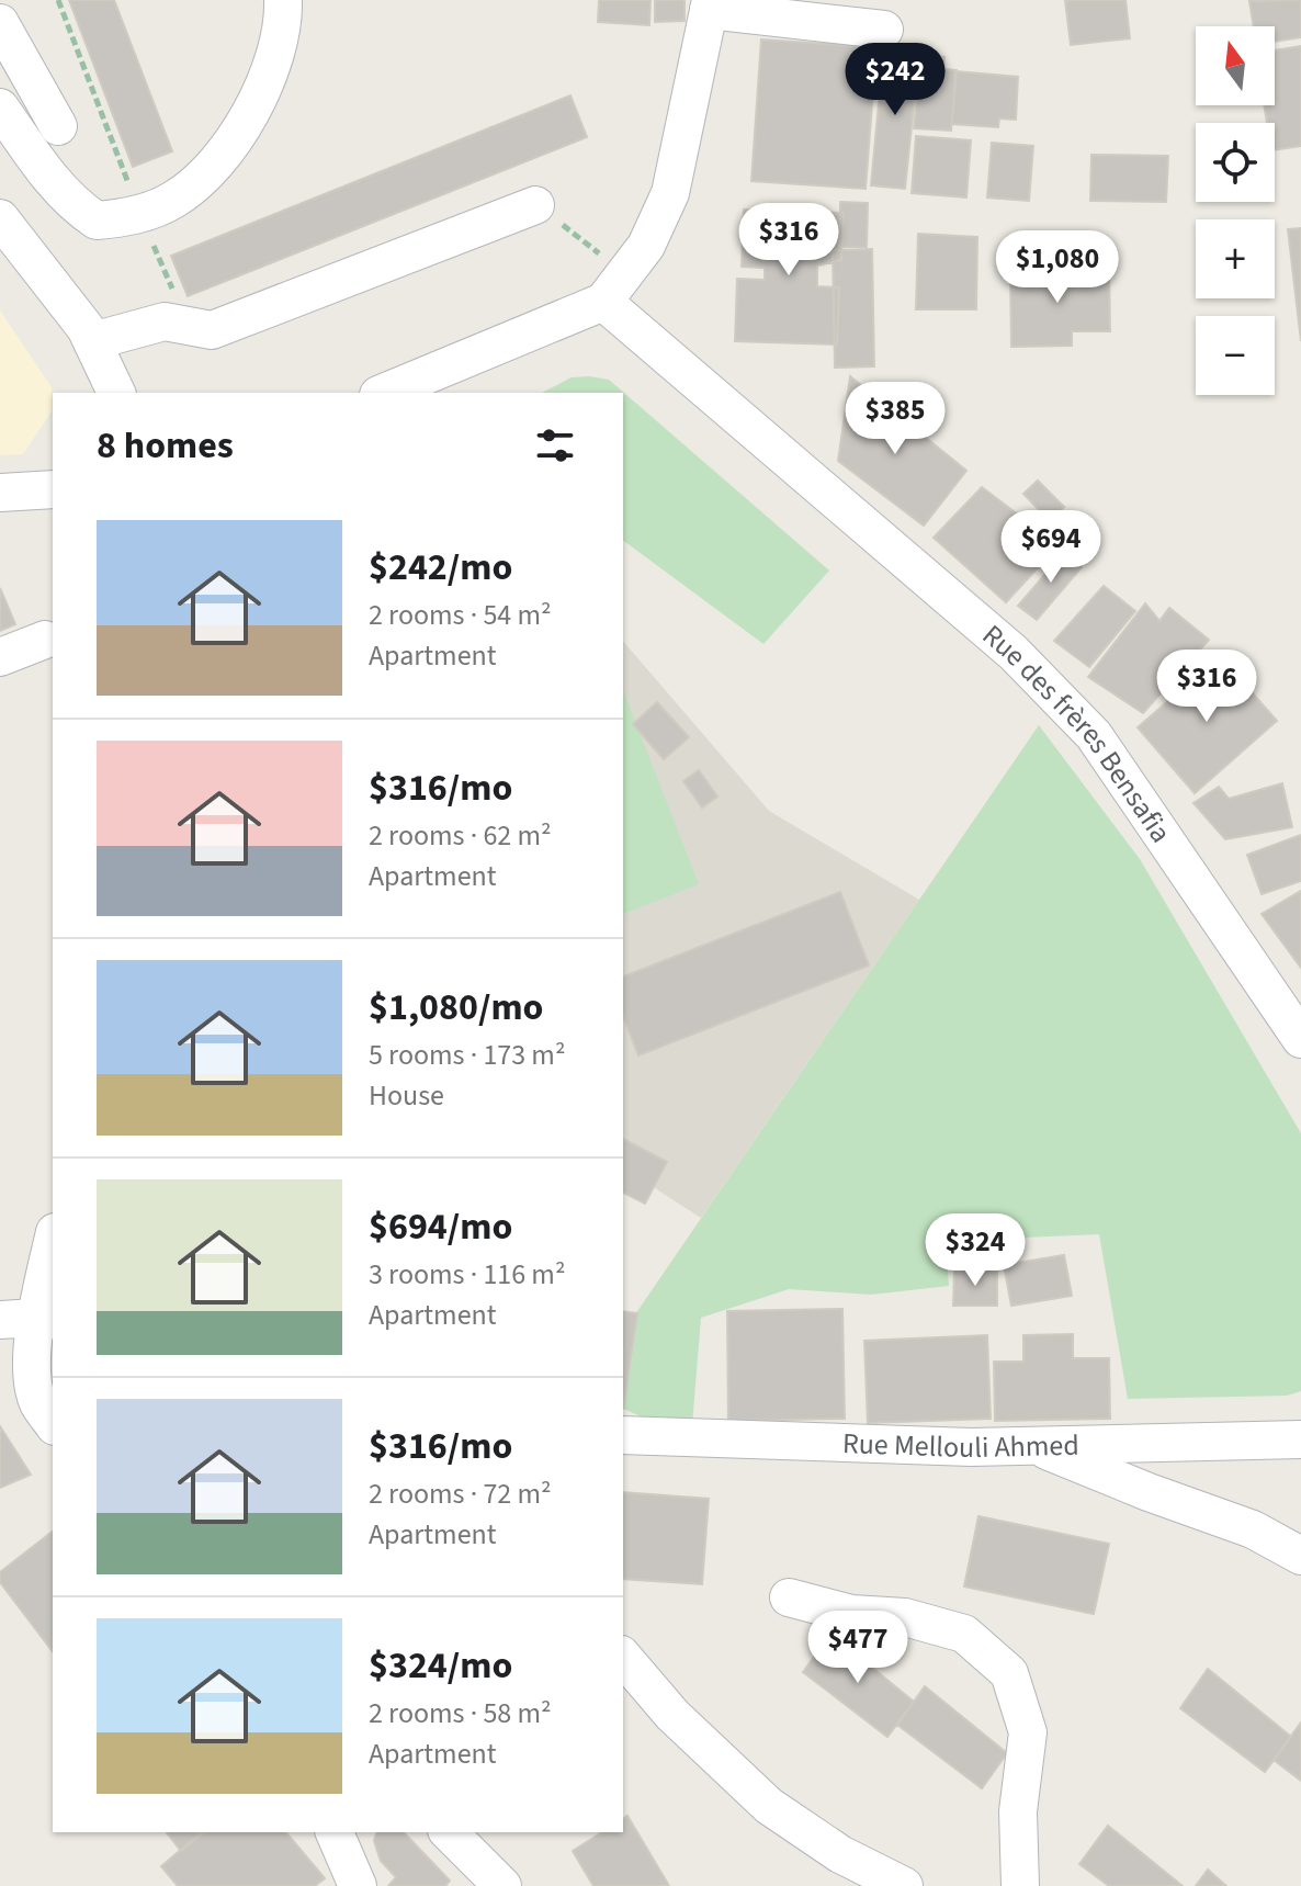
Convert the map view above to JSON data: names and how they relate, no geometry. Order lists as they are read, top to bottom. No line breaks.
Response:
{"streets":{"street":["Rue des frères Bensafia","Rue Mellouli Ahmed"]},"north":"top","page":{"map_buttons":["+","−"],"price":["$242","$316","$1,080","$385","$694","$316","$324","$477"],"heading":"8 homes","list":[{"name":"$242/mo","note":"2 rooms · 54 m² · Apartment"},{"name":"$316/mo","note":"2 rooms · 62 m² · Apartment"},{"name":"$1,080/mo","note":"5 rooms · 173 m² · House"},{"name":"$694/mo","note":"3 rooms · 116 m² · Apartment"},{"name":"$316/mo","note":"2 rooms · 72 m² · Apartment"},{"name":"$324/mo","note":"2 rooms · 58 m² · Apartment"}]}}
